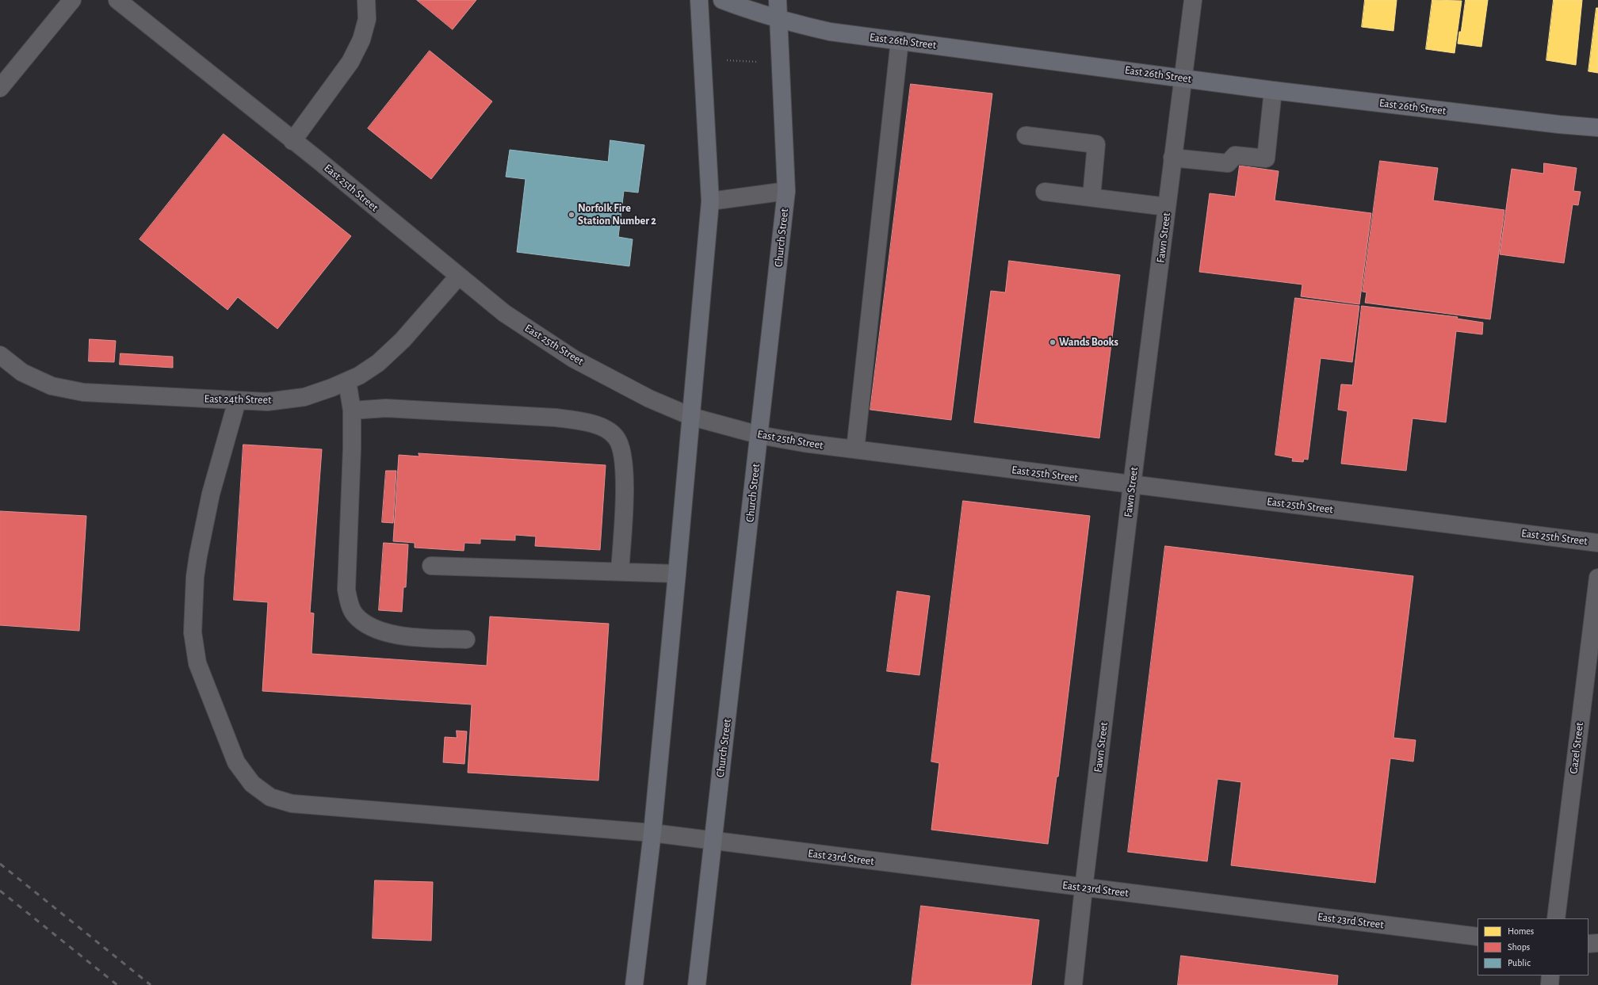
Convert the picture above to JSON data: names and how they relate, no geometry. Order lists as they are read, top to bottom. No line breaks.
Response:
{"streets":{"main road":["East 26th Street","Church Street"],"street":["East 25th Street","Fawn Street","East 24th Street","Gazel Street","East 23rd Street"]},"crossings":[["East 26th Street","Church Street"],["East 26th Street","Fawn Street"],["East 25th Street","Church Street"],["East 25th Street","Fawn Street"],["East 25th Street","East 24th Street"],["Church Street","East 23rd Street"],["Fawn Street","East 23rd Street"],["East 24th Street","East 23rd Street"]],"places":["Norfolk Fire Station Number 2","Wands Books"],"legend":["Homes","Shops","Public"]}
